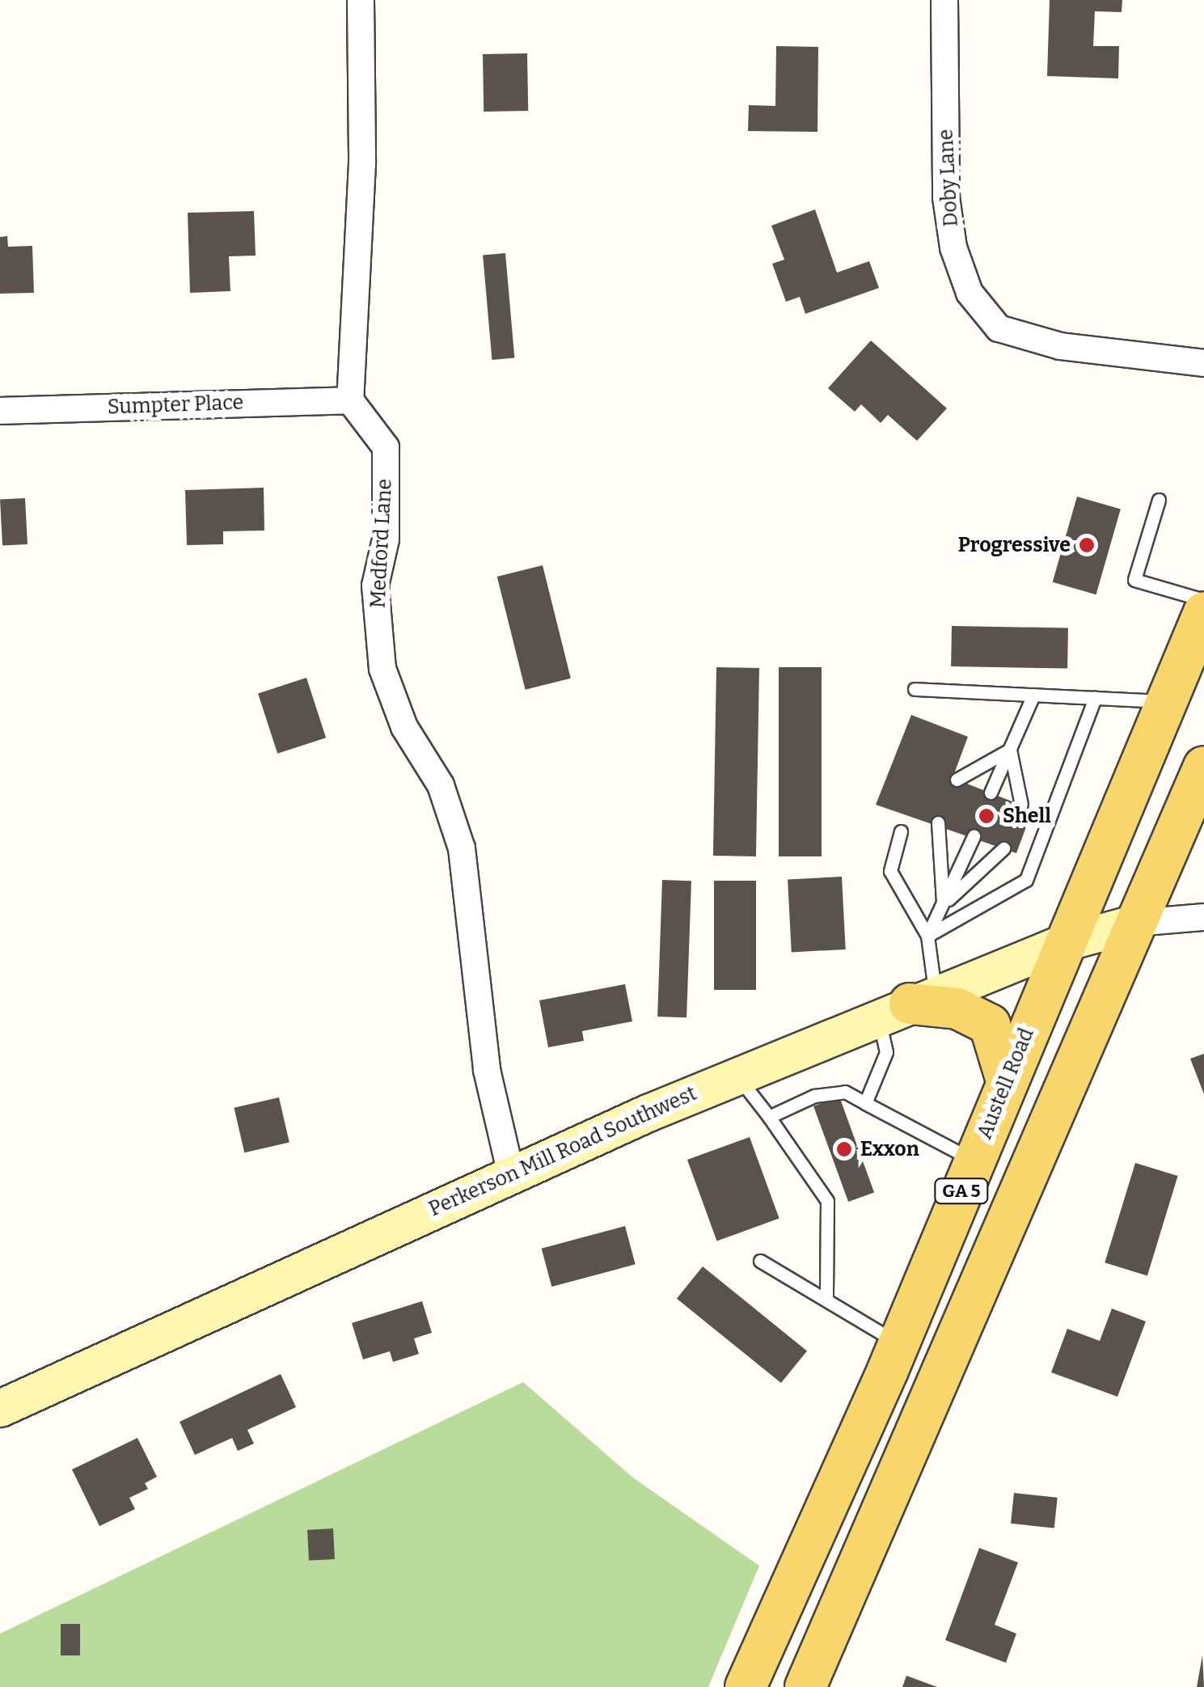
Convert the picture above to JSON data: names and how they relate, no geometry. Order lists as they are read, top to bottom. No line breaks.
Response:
{"streets":{"main road":["Austell Road","GA 5"],"street":["Doby Lane","Sumpter Place","Medford Lane","Perkerson Mill Road Southwest"]},"crossings":[["Sumpter Place","Medford Lane"],["Medford Lane","Perkerson Mill Road Southwest"],["Austell Road","Perkerson Mill Road Southwest"],["Perkerson Mill Road Southwest","GA 5"]],"places":["Progressive","Shell","Exxon"]}
